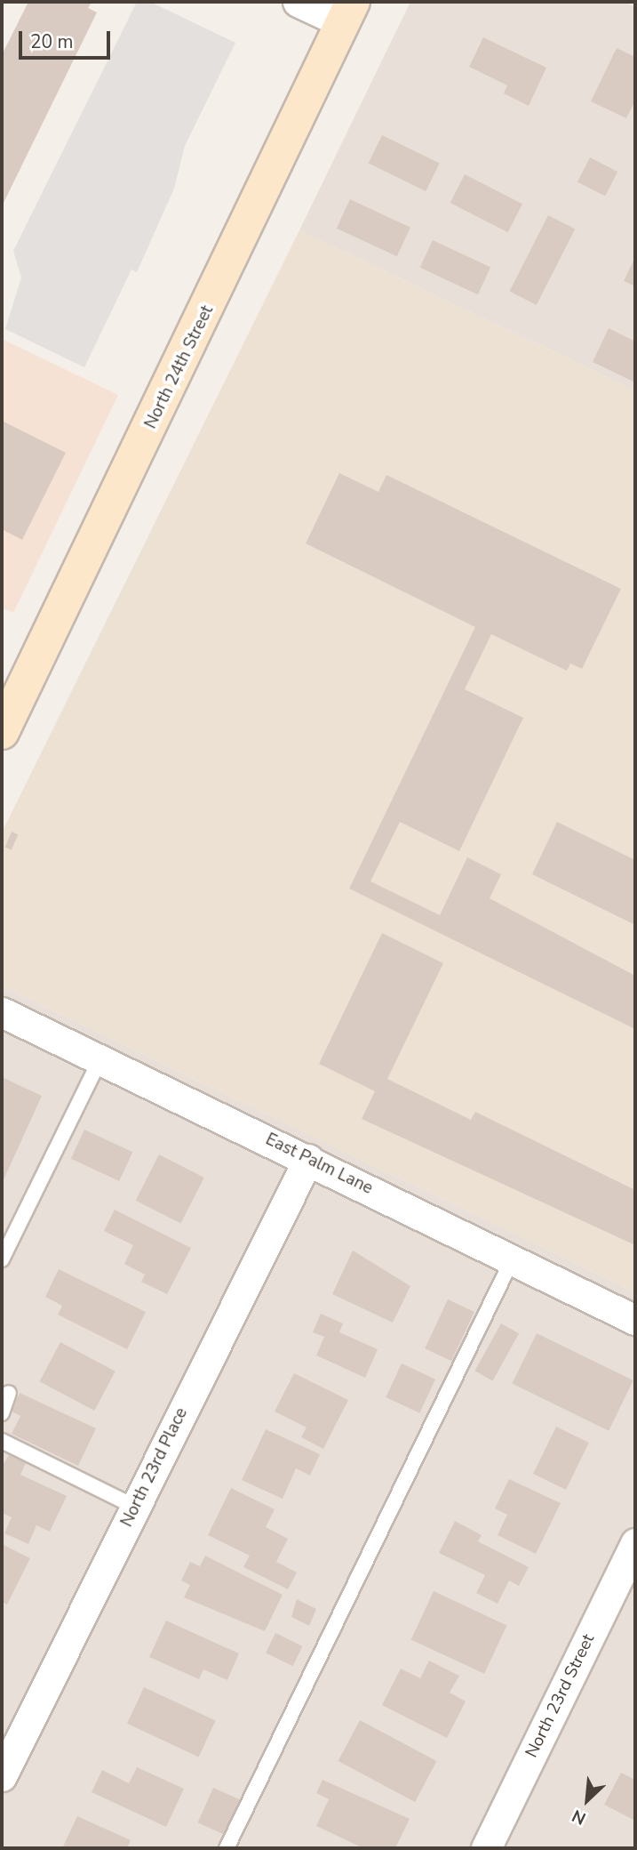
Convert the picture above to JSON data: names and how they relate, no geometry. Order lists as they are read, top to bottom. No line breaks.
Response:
{"streets":{"main road":["North 24th Street"],"street":["East Palm Lane","North 23rd Place","North 23rd Street"]},"crossings":[["East Palm Lane","North 23rd Place"]],"scale_bar":"20 m","north":"bottom left"}
